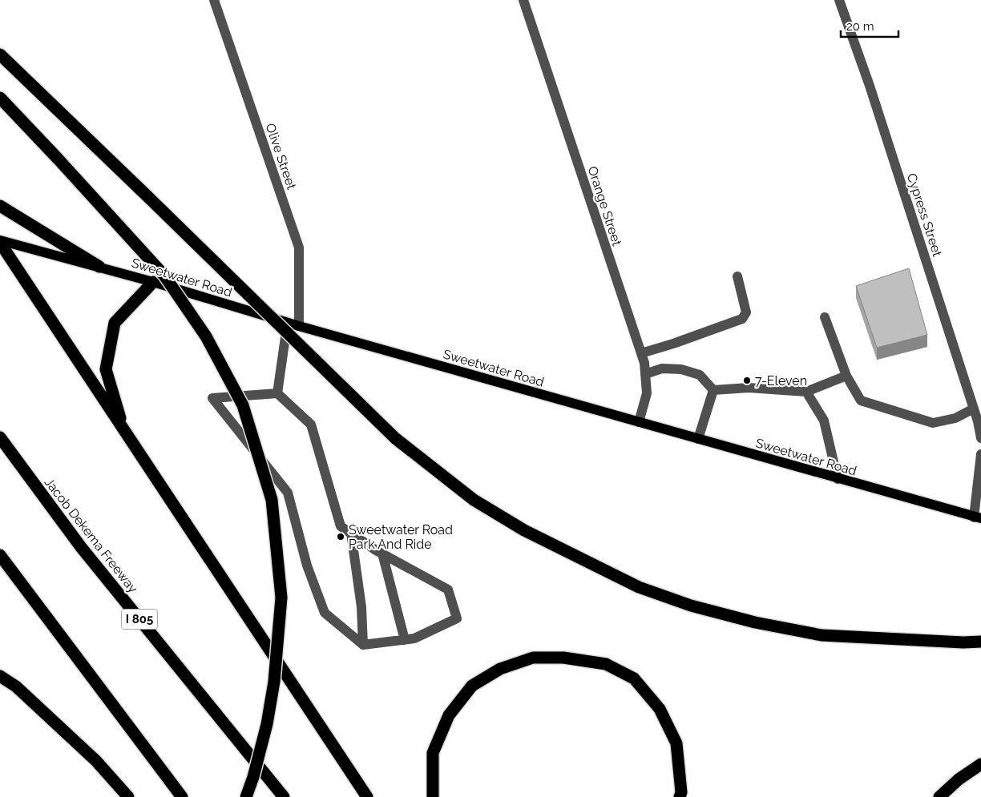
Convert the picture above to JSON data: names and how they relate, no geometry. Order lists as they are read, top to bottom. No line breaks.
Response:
{"streets":{"highway":["Jacob Dekema Freeway","I 805"],"main road":["Sweetwater Road"],"street":["Olive Street","Orange Street","Cypress Street"]},"crossings":[["Olive Street","Sweetwater Road"],["Orange Street","Sweetwater Road"]],"places":["7-Eleven","Sweetwater Road Park And Ride"],"scale_bar":"20 m"}
